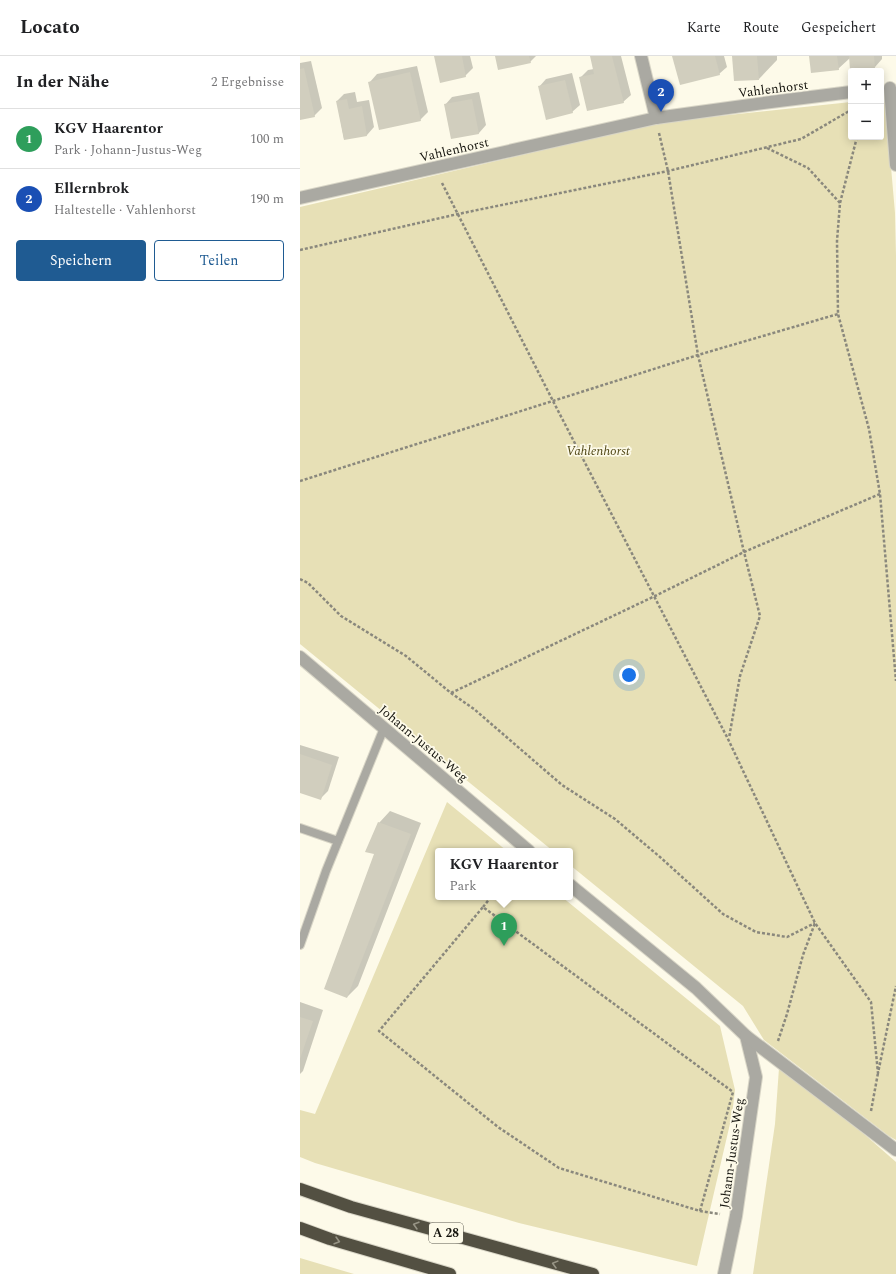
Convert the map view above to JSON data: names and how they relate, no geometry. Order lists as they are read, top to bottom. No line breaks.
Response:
{"streets":{"highway":["A 28"],"street":["Vahlenhorst","Johann-Justus-Weg"]},"parks":["Vahlenhorst"],"page":{"header":"Locato","nav":["Karte","Route","Gespeichert"],"heading":["In der Nähe","2 Ergebnisse"],"map_buttons":["+","−"],"pins":["2","1"],"list":[{"mark":"1","name":"KGV Haarentor","note":"Park · Johann-Justus-Weg","value":"100 m"},{"mark":"2","name":"Ellernbrok","note":"Haltestelle · Vahlenhorst","value":"190 m"}],"buttons":["Speichern","Teilen"],"popup":["KGV Haarentor","Park"]}}
